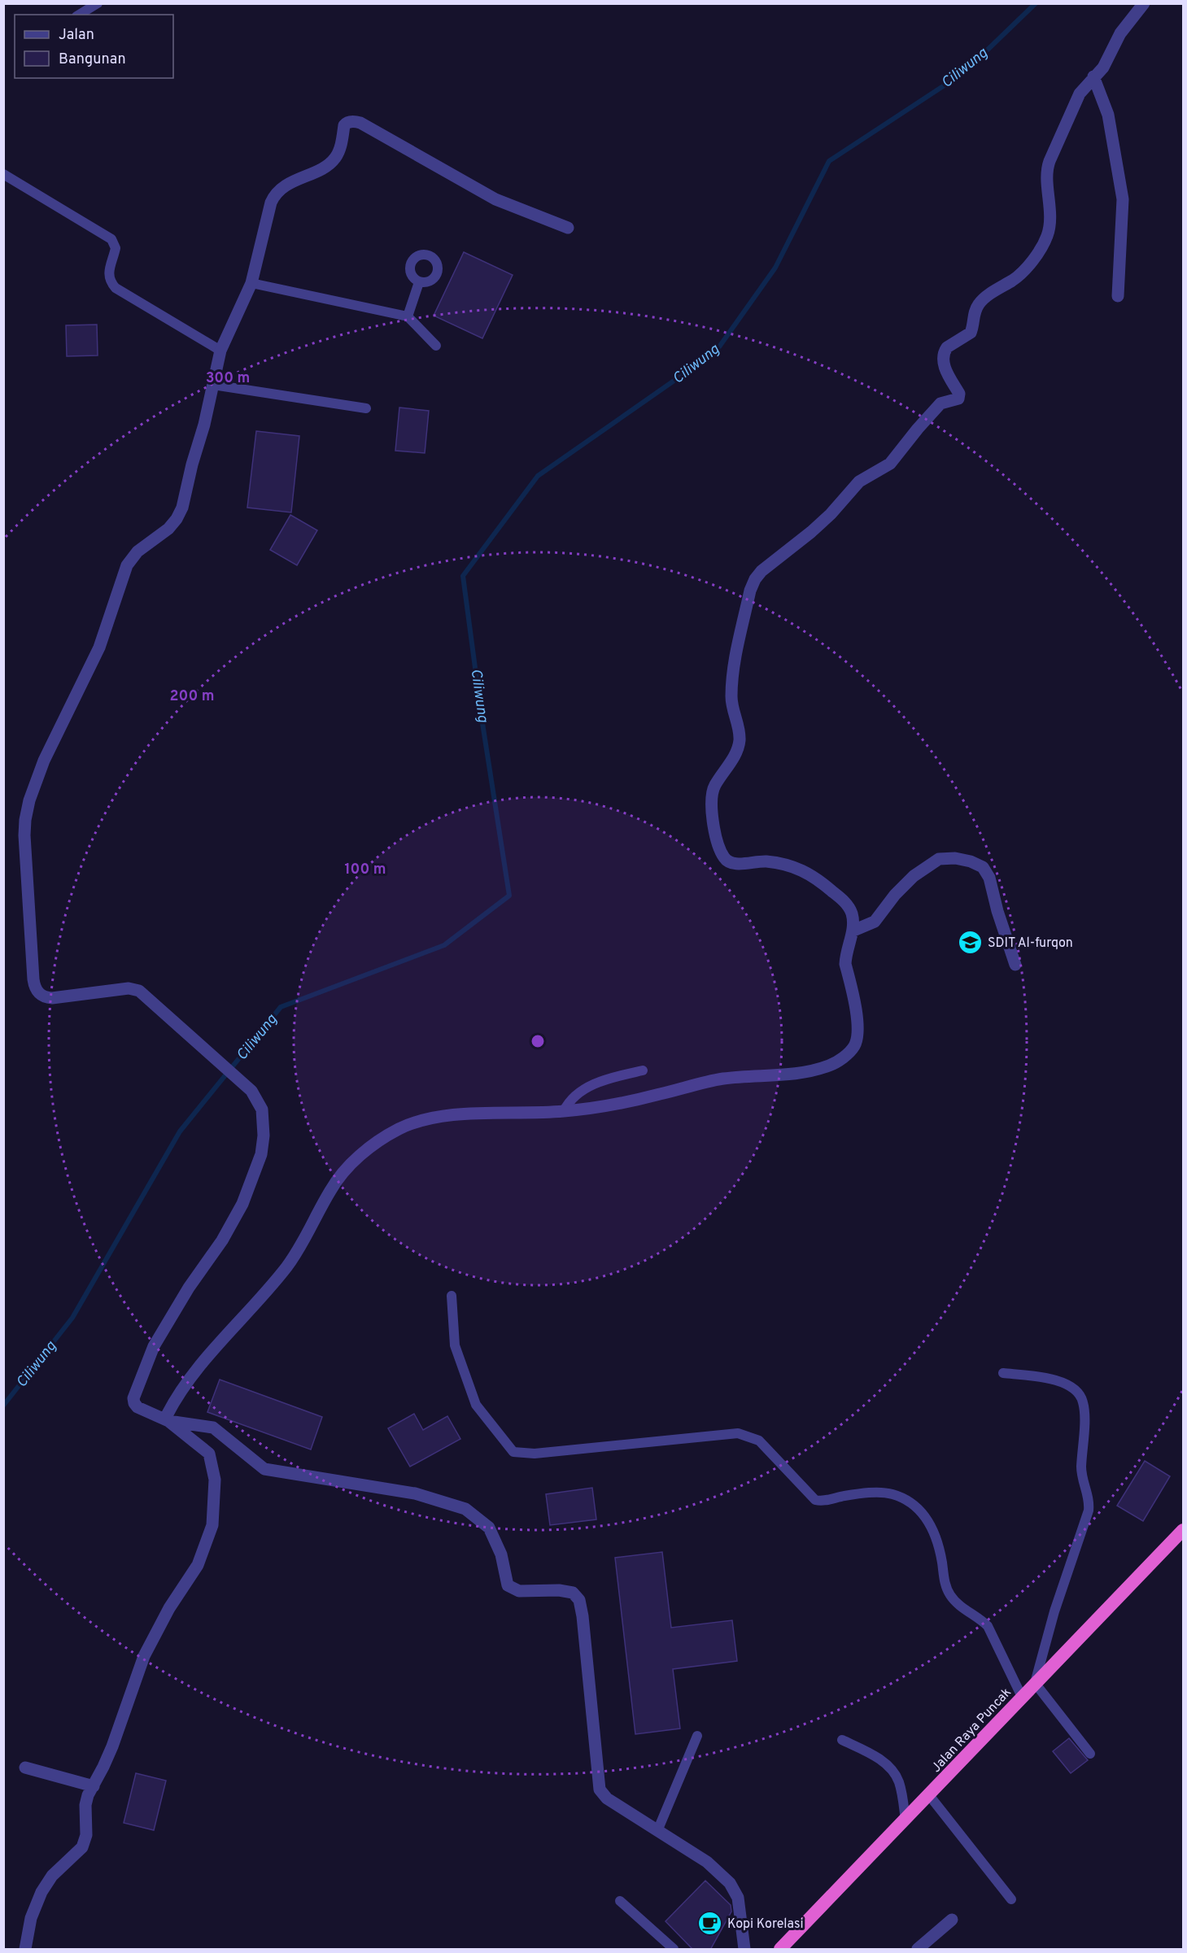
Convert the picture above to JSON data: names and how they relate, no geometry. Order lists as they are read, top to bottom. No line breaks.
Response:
{"streets":{"highway":["Jalan Raya Puncak"]},"water":["Ciliwung"],"places":{"school or university":["SDIT Al-furqon"],"cafe":["Kopi Korelasi"]},"legend":["Jalan","Bangunan"],"rings":["300 m","200 m","100 m"]}
